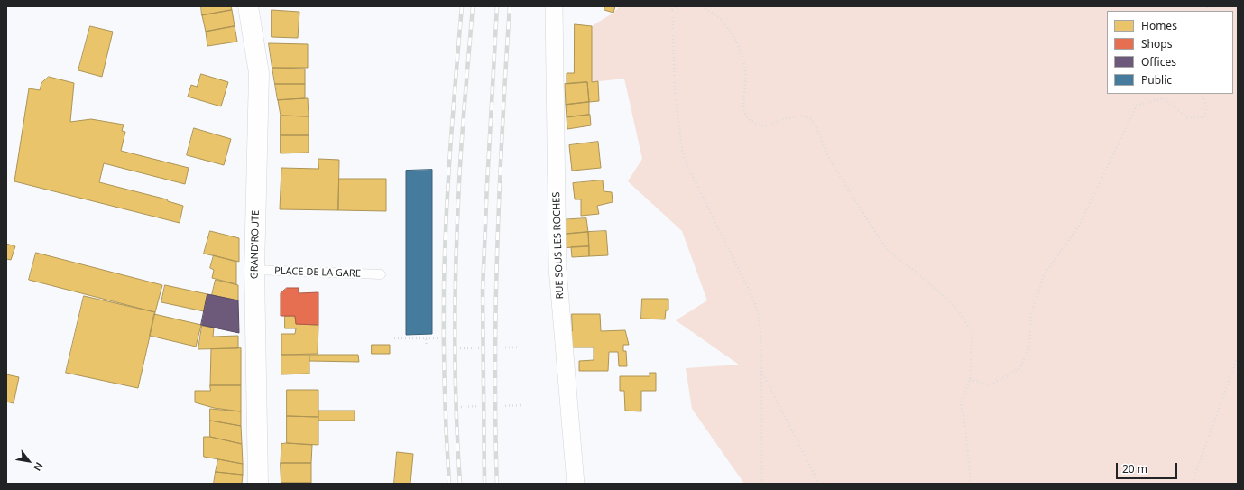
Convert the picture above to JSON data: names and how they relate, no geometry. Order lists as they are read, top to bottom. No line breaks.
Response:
{"streets":{"street":["GRAND'ROUTE","RUE SOUS LES ROCHES"],"lane":["PLACE DE LA GARE"]},"crossings":[["GRAND'ROUTE","PLACE DE LA GARE"]],"legend":["Homes","Shops","Offices","Public"],"scale_bar":"20 m","north":"bottom right"}
